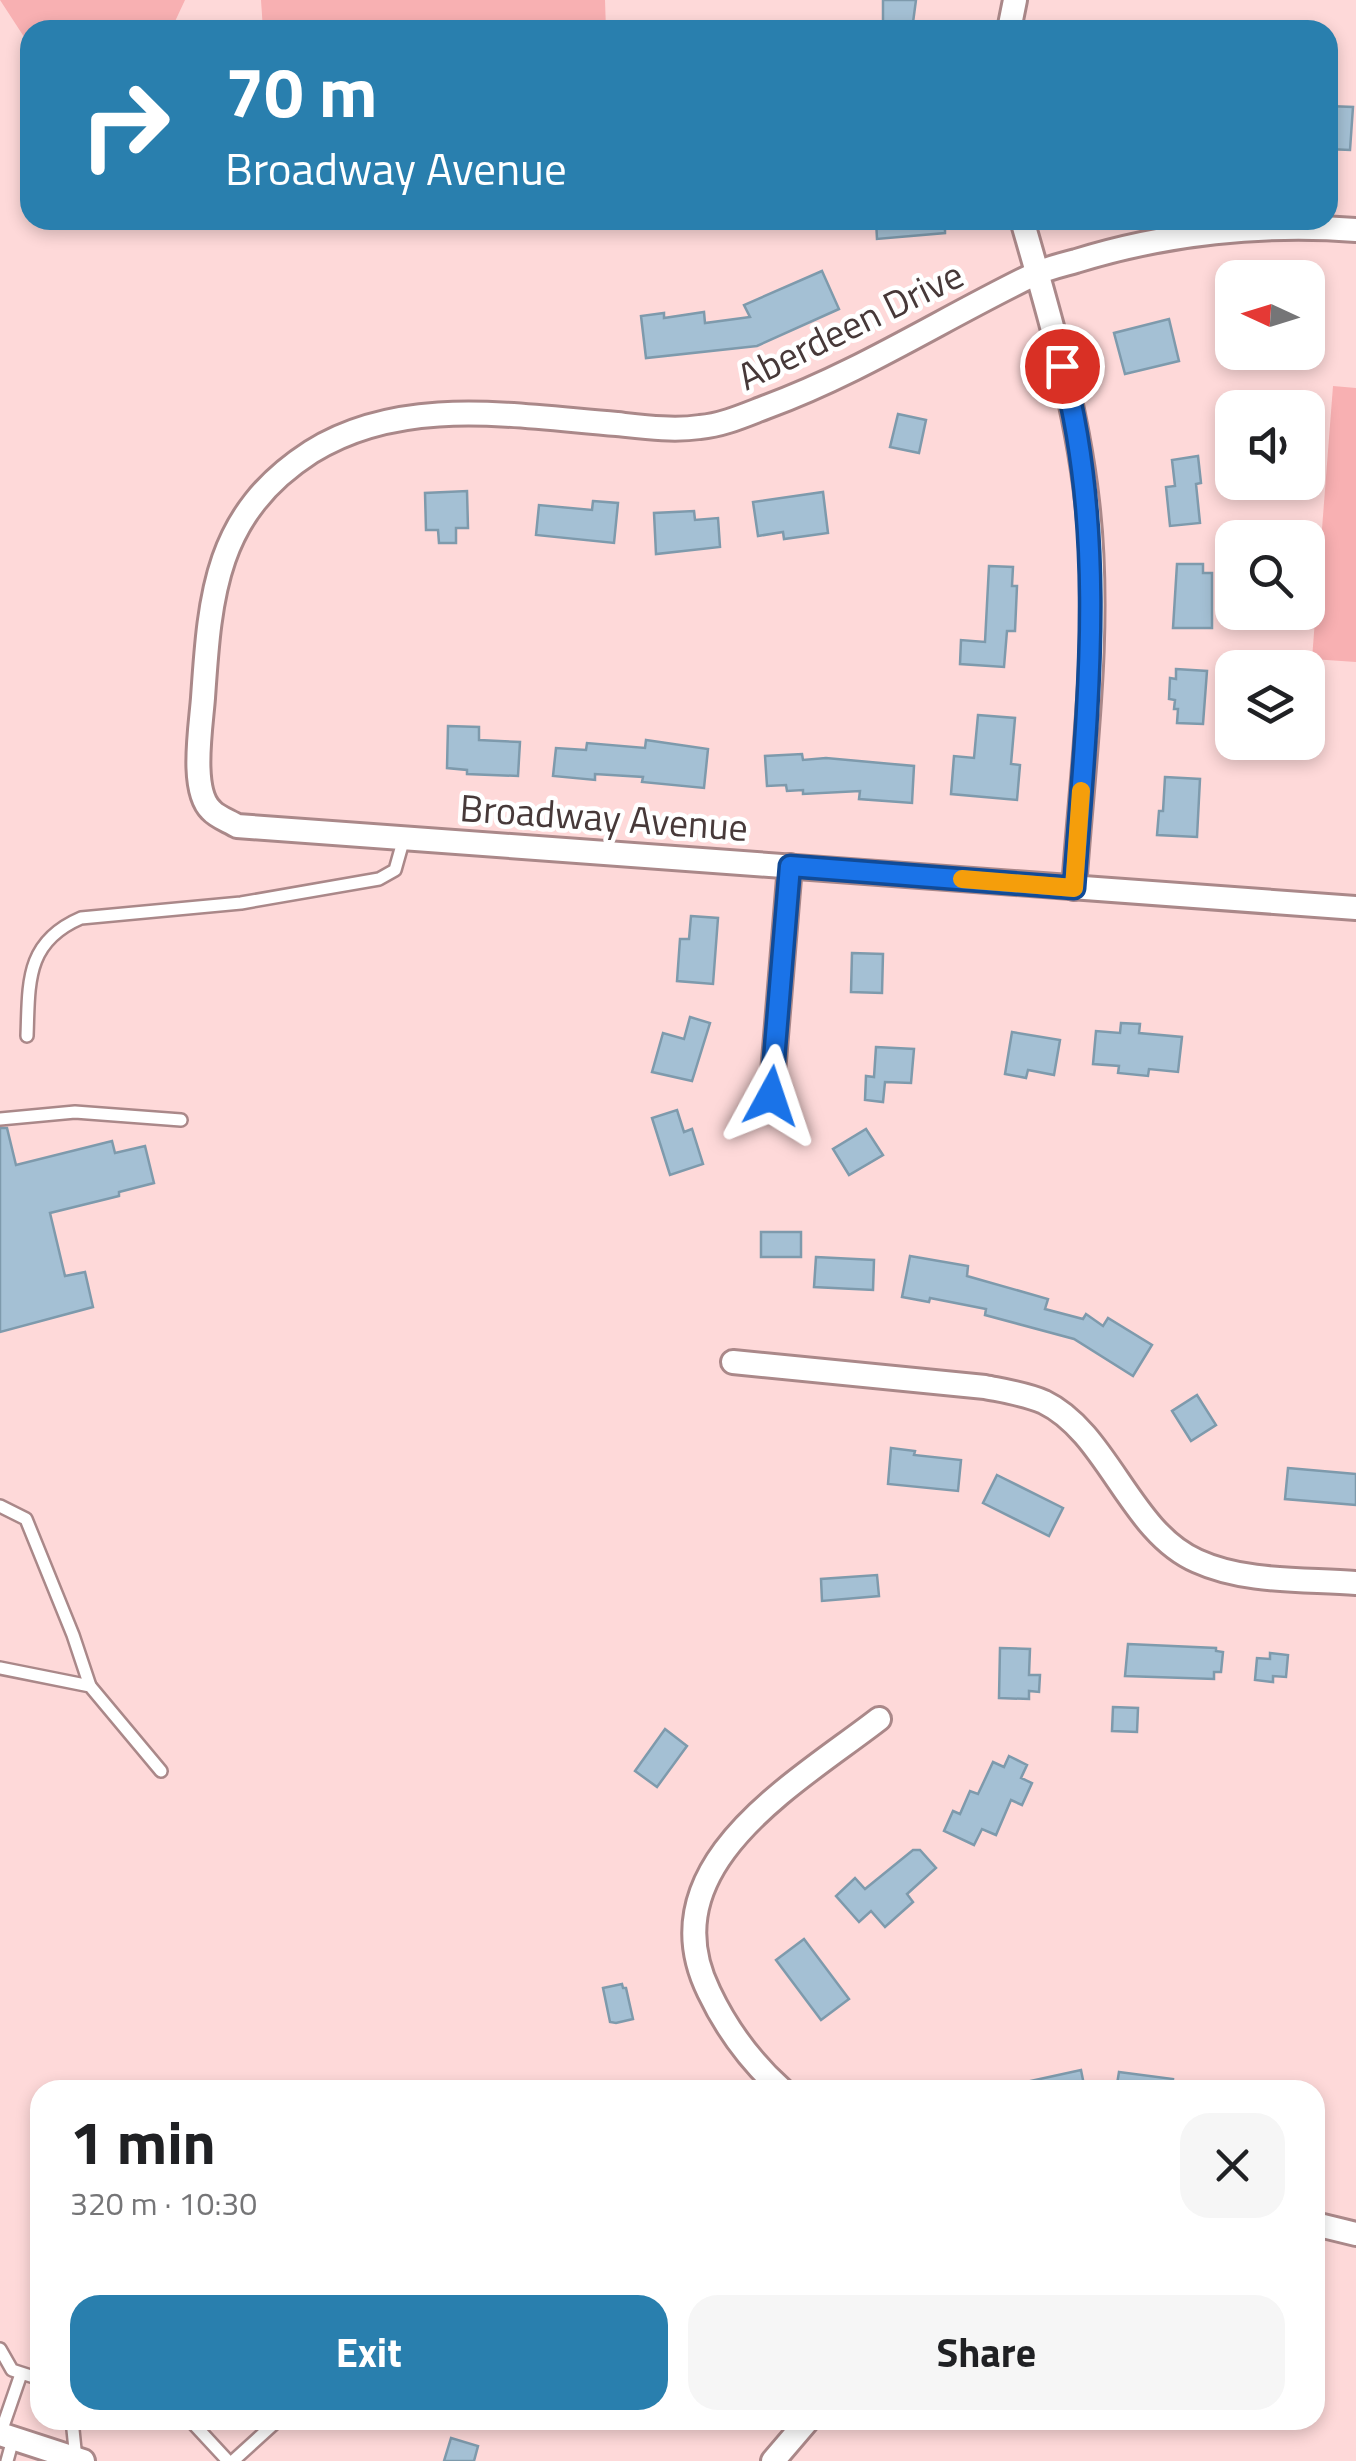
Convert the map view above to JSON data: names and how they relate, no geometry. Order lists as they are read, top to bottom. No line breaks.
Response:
{"streets":{"street":["Aberdeen Drive","Broadway Avenue"]},"crossings":[["Aberdeen Drive","Broadway Avenue"]],"north":"left","page":{"turn":["70 m","Broadway Avenue"],"heading":["1 min","320 m · 10:30"],"buttons":["Exit","Share"]}}
